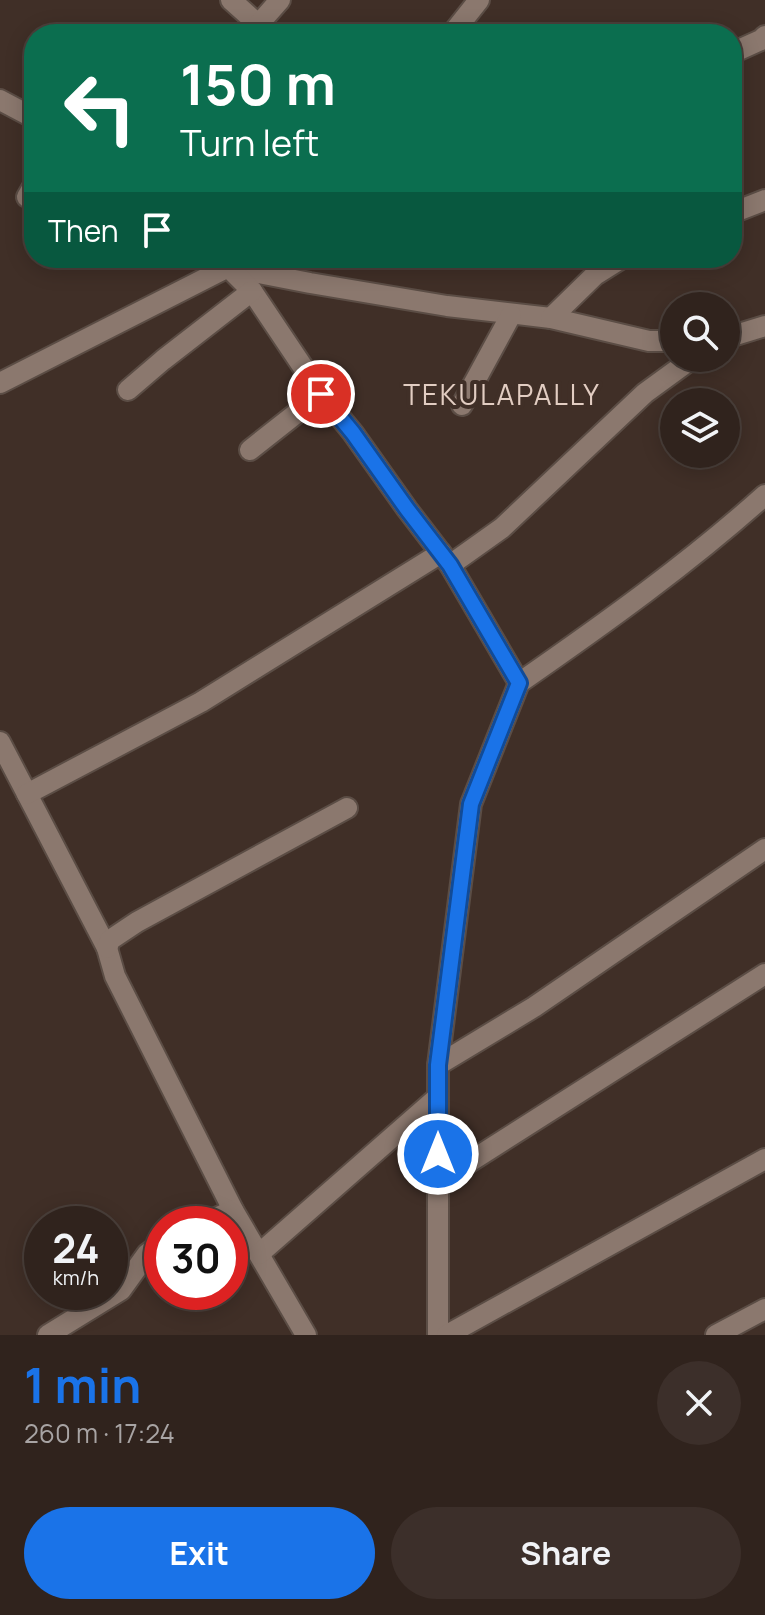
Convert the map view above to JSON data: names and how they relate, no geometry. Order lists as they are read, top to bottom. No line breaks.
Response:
{"districts":["TEKULAPALLY"],"page":{"turn":["150 m","Turn left"],"then":"Then","speed":"24 km/h","limit":"30","heading":["1 min","260 m · 17:24"],"buttons":["Exit","Share"]}}
